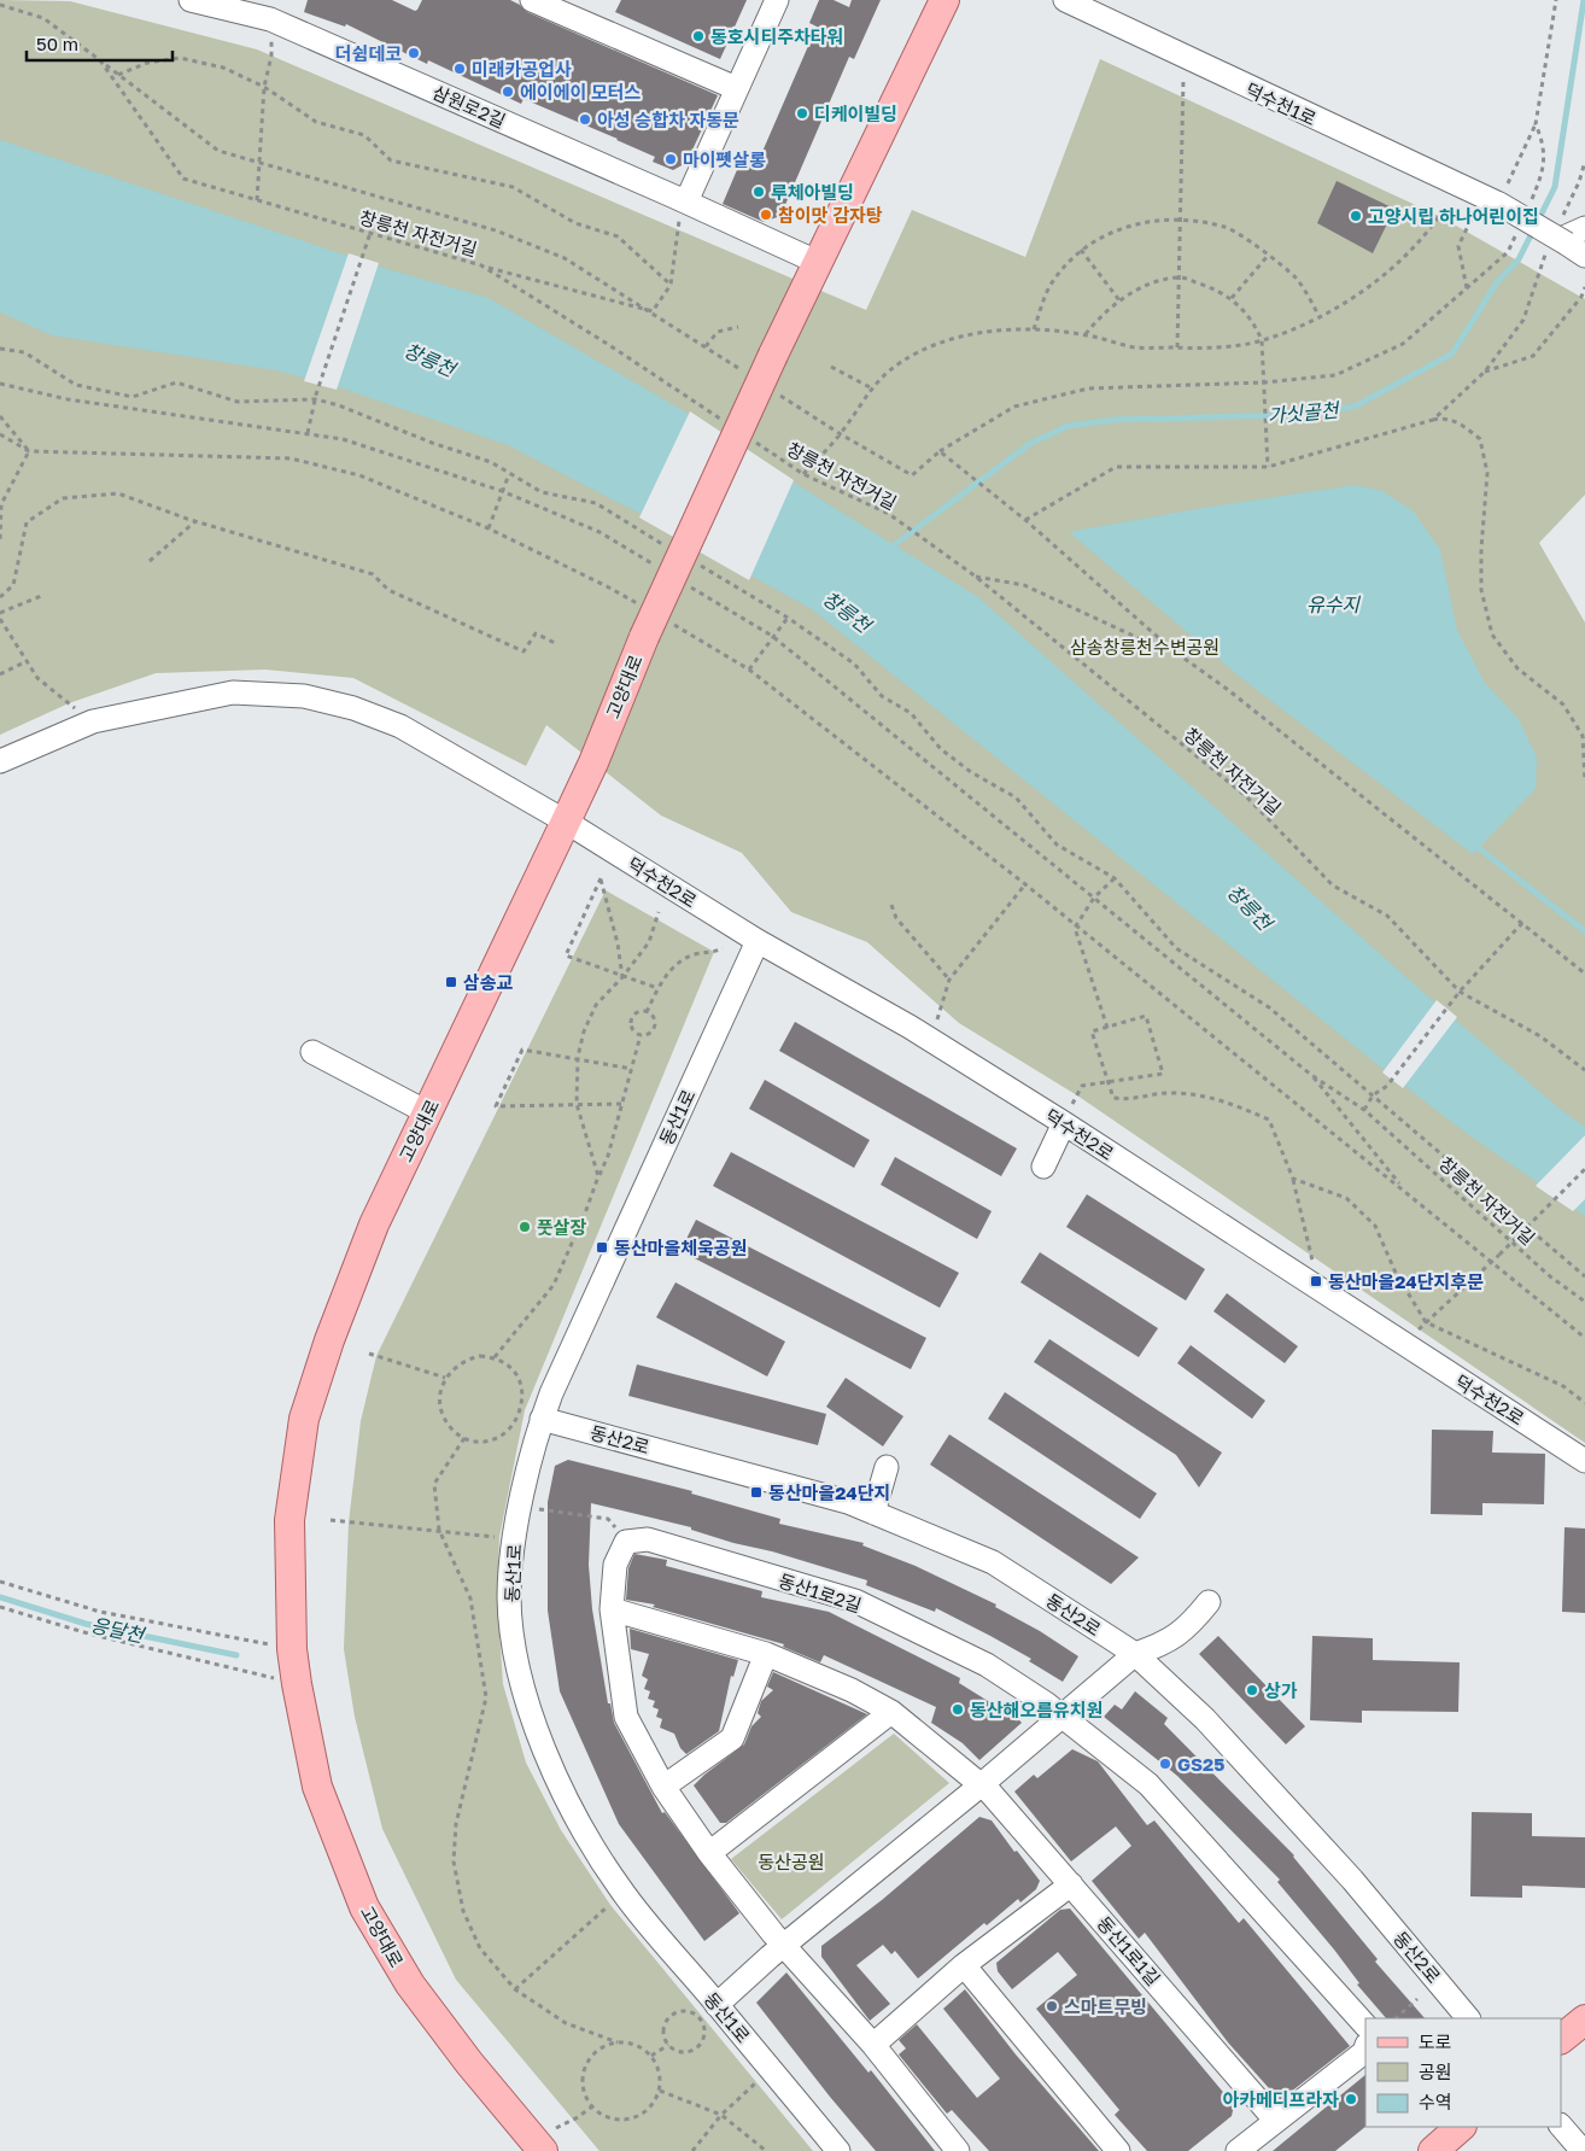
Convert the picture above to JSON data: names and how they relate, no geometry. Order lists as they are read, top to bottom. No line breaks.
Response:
{"streets":{"main road":["고양대로"],"street":["덕수천1로","삼원로2길","덕수천2로","동산1로","동산2로","동산1로2길","동산1로1길"],"path":["창릉천 자전거길"]},"crossings":[["삼원로2길","고양대로"],["고양대로","덕수천2로"],["덕수천2로","동산1로"],["동산1로","동산2로"]],"water":["창릉천","가싯골천","유수지","응달천"],"parks":["삼송창릉천수변공원","동산공원"],"places":{"other":["동호시티주차타워","더쉼데코","미래카공업사","에이에이 모터스","디케이빌딩","아성 승합차 자동문","마이펫살롱","루체아빌딩","참이맛 감자탕","고양시립 하나어린이집","풋살장","상가","동산해오름유치원","GS25","스마트무빙","아카메디프라자"],"transit":["삼송교","동산마을체욱공원","동산마을24단지후문","동산마을24단지"]},"legend":["도로","공원","수역"],"scale_bar":"50 m"}
